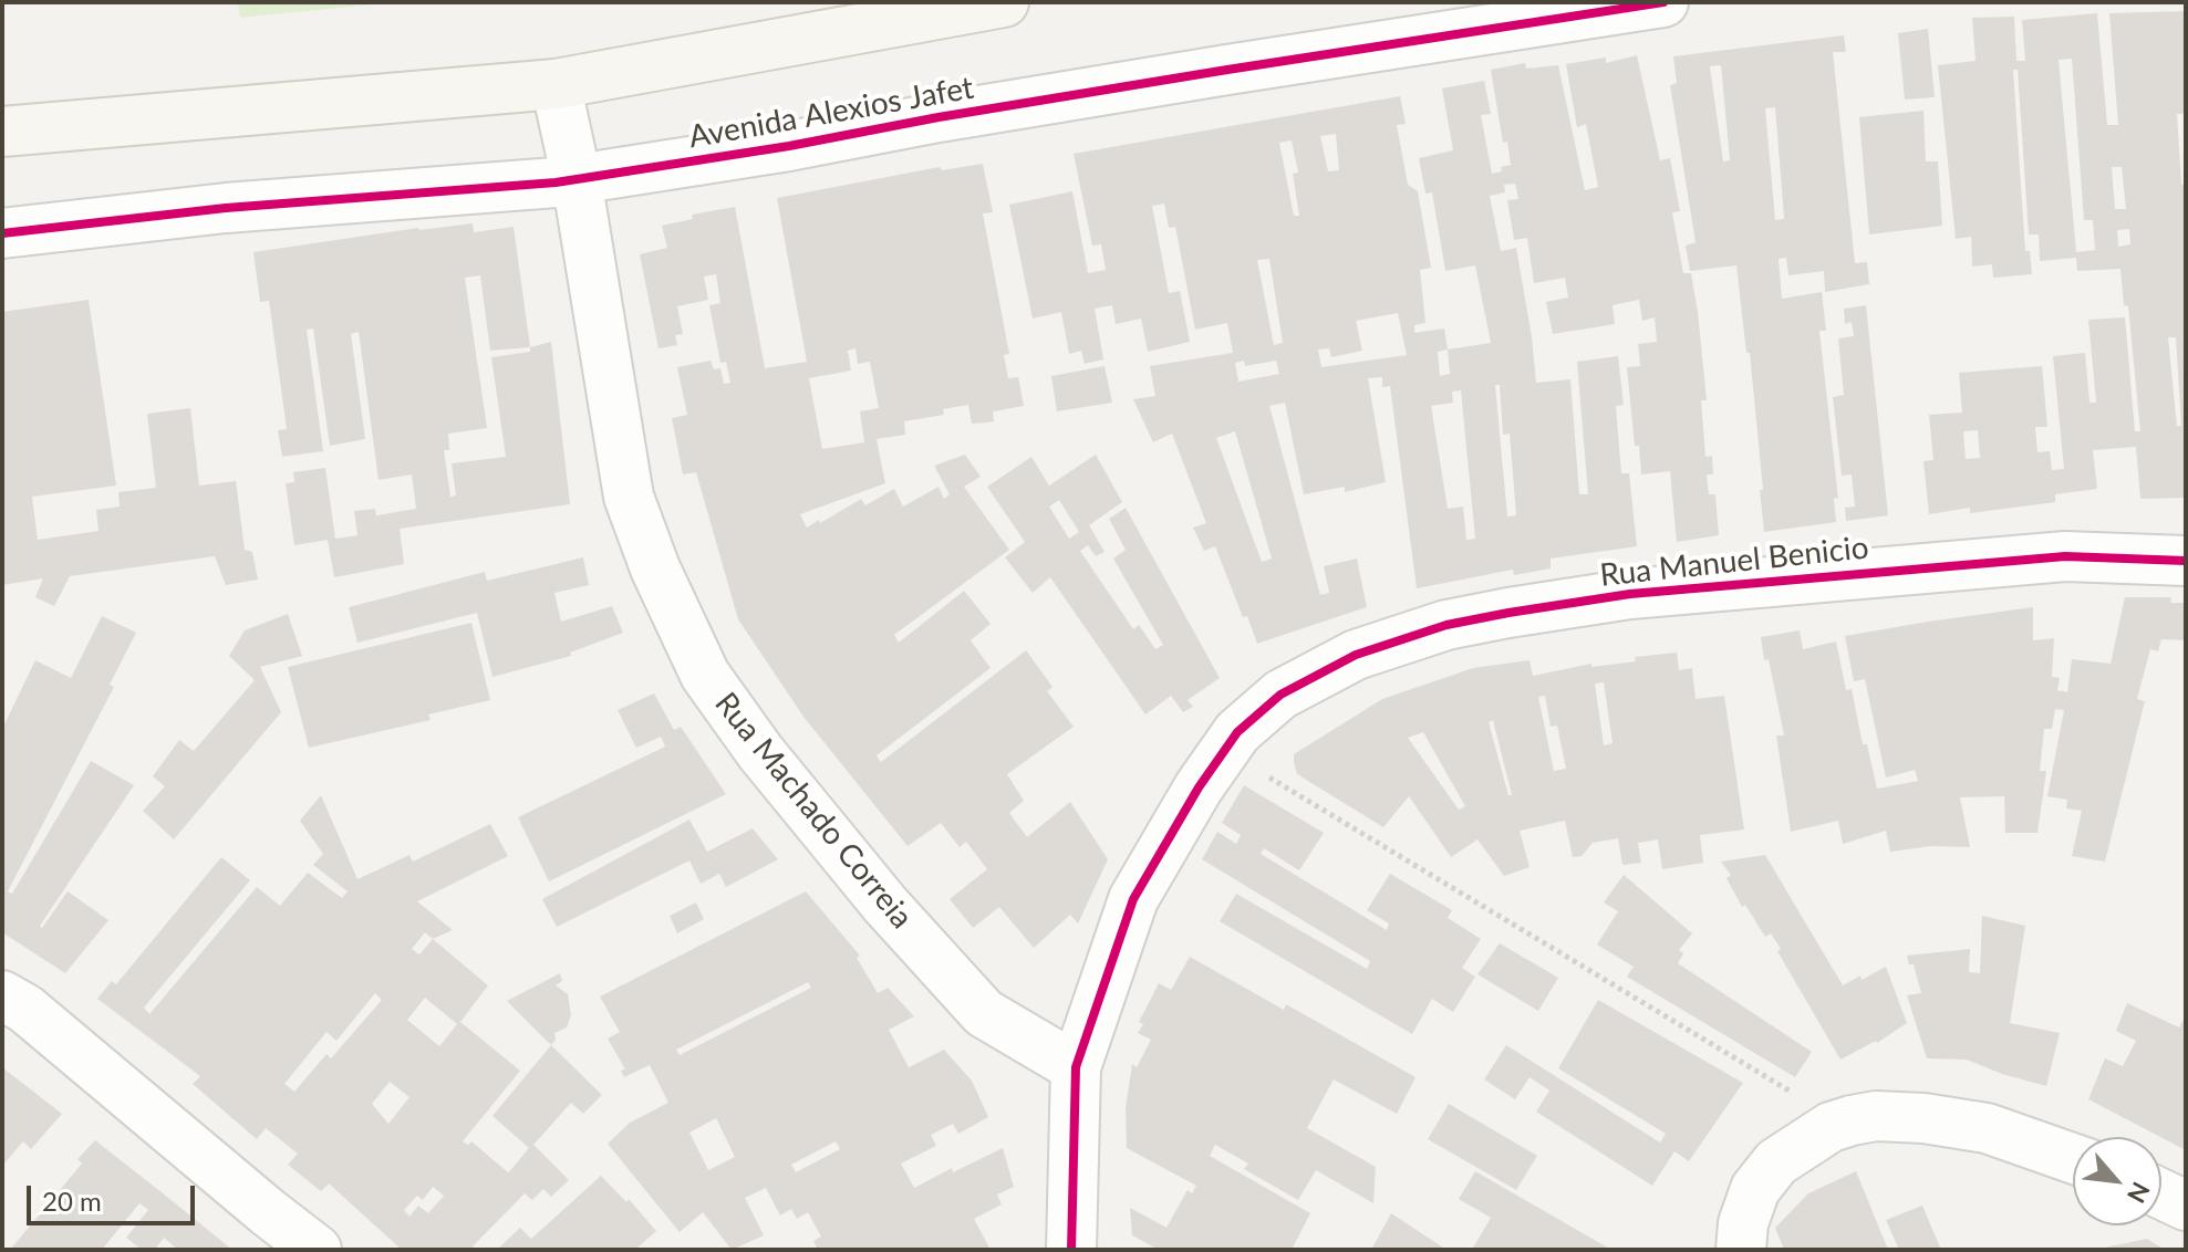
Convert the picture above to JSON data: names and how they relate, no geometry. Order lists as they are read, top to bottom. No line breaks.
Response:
{"streets":{"street":["Avenida Alexios Jafet","Rua Manuel Benicio","Rua Machado Correia"]},"crossings":[["Avenida Alexios Jafet","Rua Machado Correia"],["Rua Manuel Benicio","Rua Machado Correia"]],"scale_bar":"20 m","north":"bottom right"}
